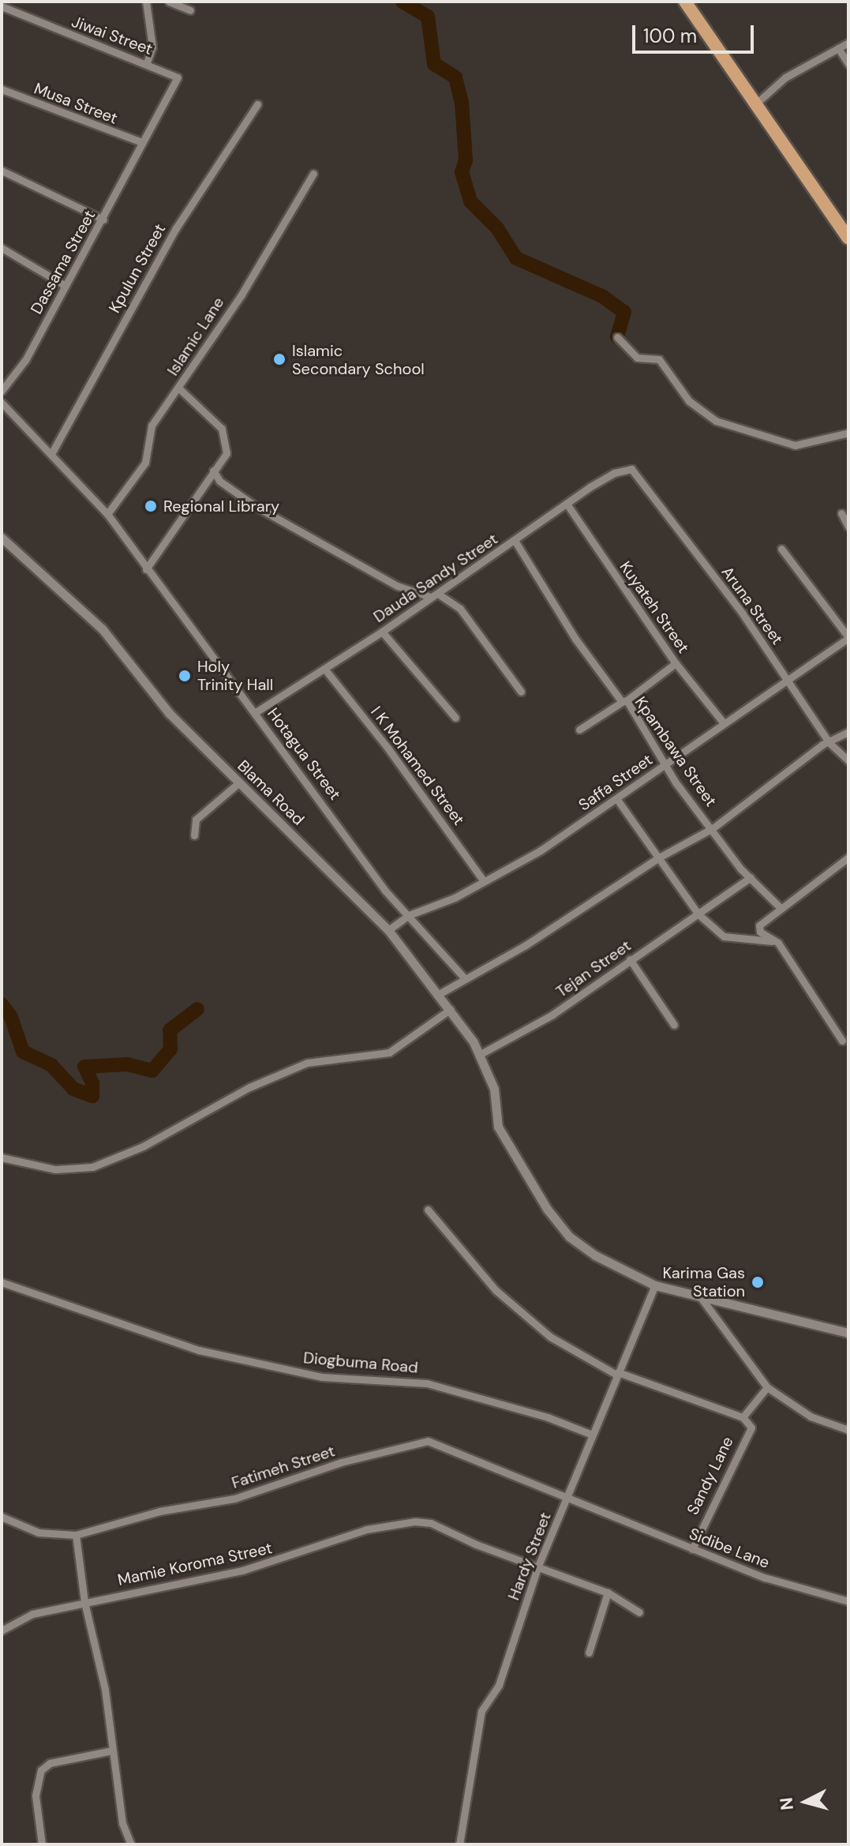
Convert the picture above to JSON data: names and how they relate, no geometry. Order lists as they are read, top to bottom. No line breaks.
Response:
{"streets":{"street":["Jiwai Street","Musa Street","Dassama Street","Kpulun Street","Islamic Lane","Dauda Sandy Street","Aruna Street","Kuyateh Street","Kpambawa Street","Hotagua Street","I K Mohamed Street","Saffa Street","Blama Road","Tejan Street","Diogbuma Road","Fatimeh Street","Sandy Lane","Sidibe Lane","Hardy Street","Mamie Koroma Street"]},"crossings":[["Jiwai Street","Dassama Street"],["Musa Street","Dassama Street"],["Kpulun Street","Hotagua Street"],["Islamic Lane","Hotagua Street"],["Dauda Sandy Street","Aruna Street"],["Dauda Sandy Street","Kuyateh Street"],["Dauda Sandy Street","Kpambawa Street"],["Dauda Sandy Street","Hotagua Street"],["Dauda Sandy Street","I K Mohamed Street"],["Aruna Street","Saffa Street"],["Kuyateh Street","Saffa Street"],["Kpambawa Street","Saffa Street"],["Kpambawa Street","Tejan Street"],["Hotagua Street","Saffa Street"],["I K Mohamed Street","Saffa Street"],["Saffa Street","Blama Road"],["Blama Road","Tejan Street"],["Blama Road","Hardy Street"],["Diogbuma Road","Hardy Street"],["Fatimeh Street","Sidibe Lane"],["Fatimeh Street","Hardy Street"],["Sandy Lane","Sidibe Lane"],["Sidibe Lane","Hardy Street"],["Hardy Street","Mamie Koroma Street"]],"places":["Islamic Secondary School","Regional Library","Holy Trinity Hall","Karima Gas Station"],"scale_bar":"100 m","north":"left"}
